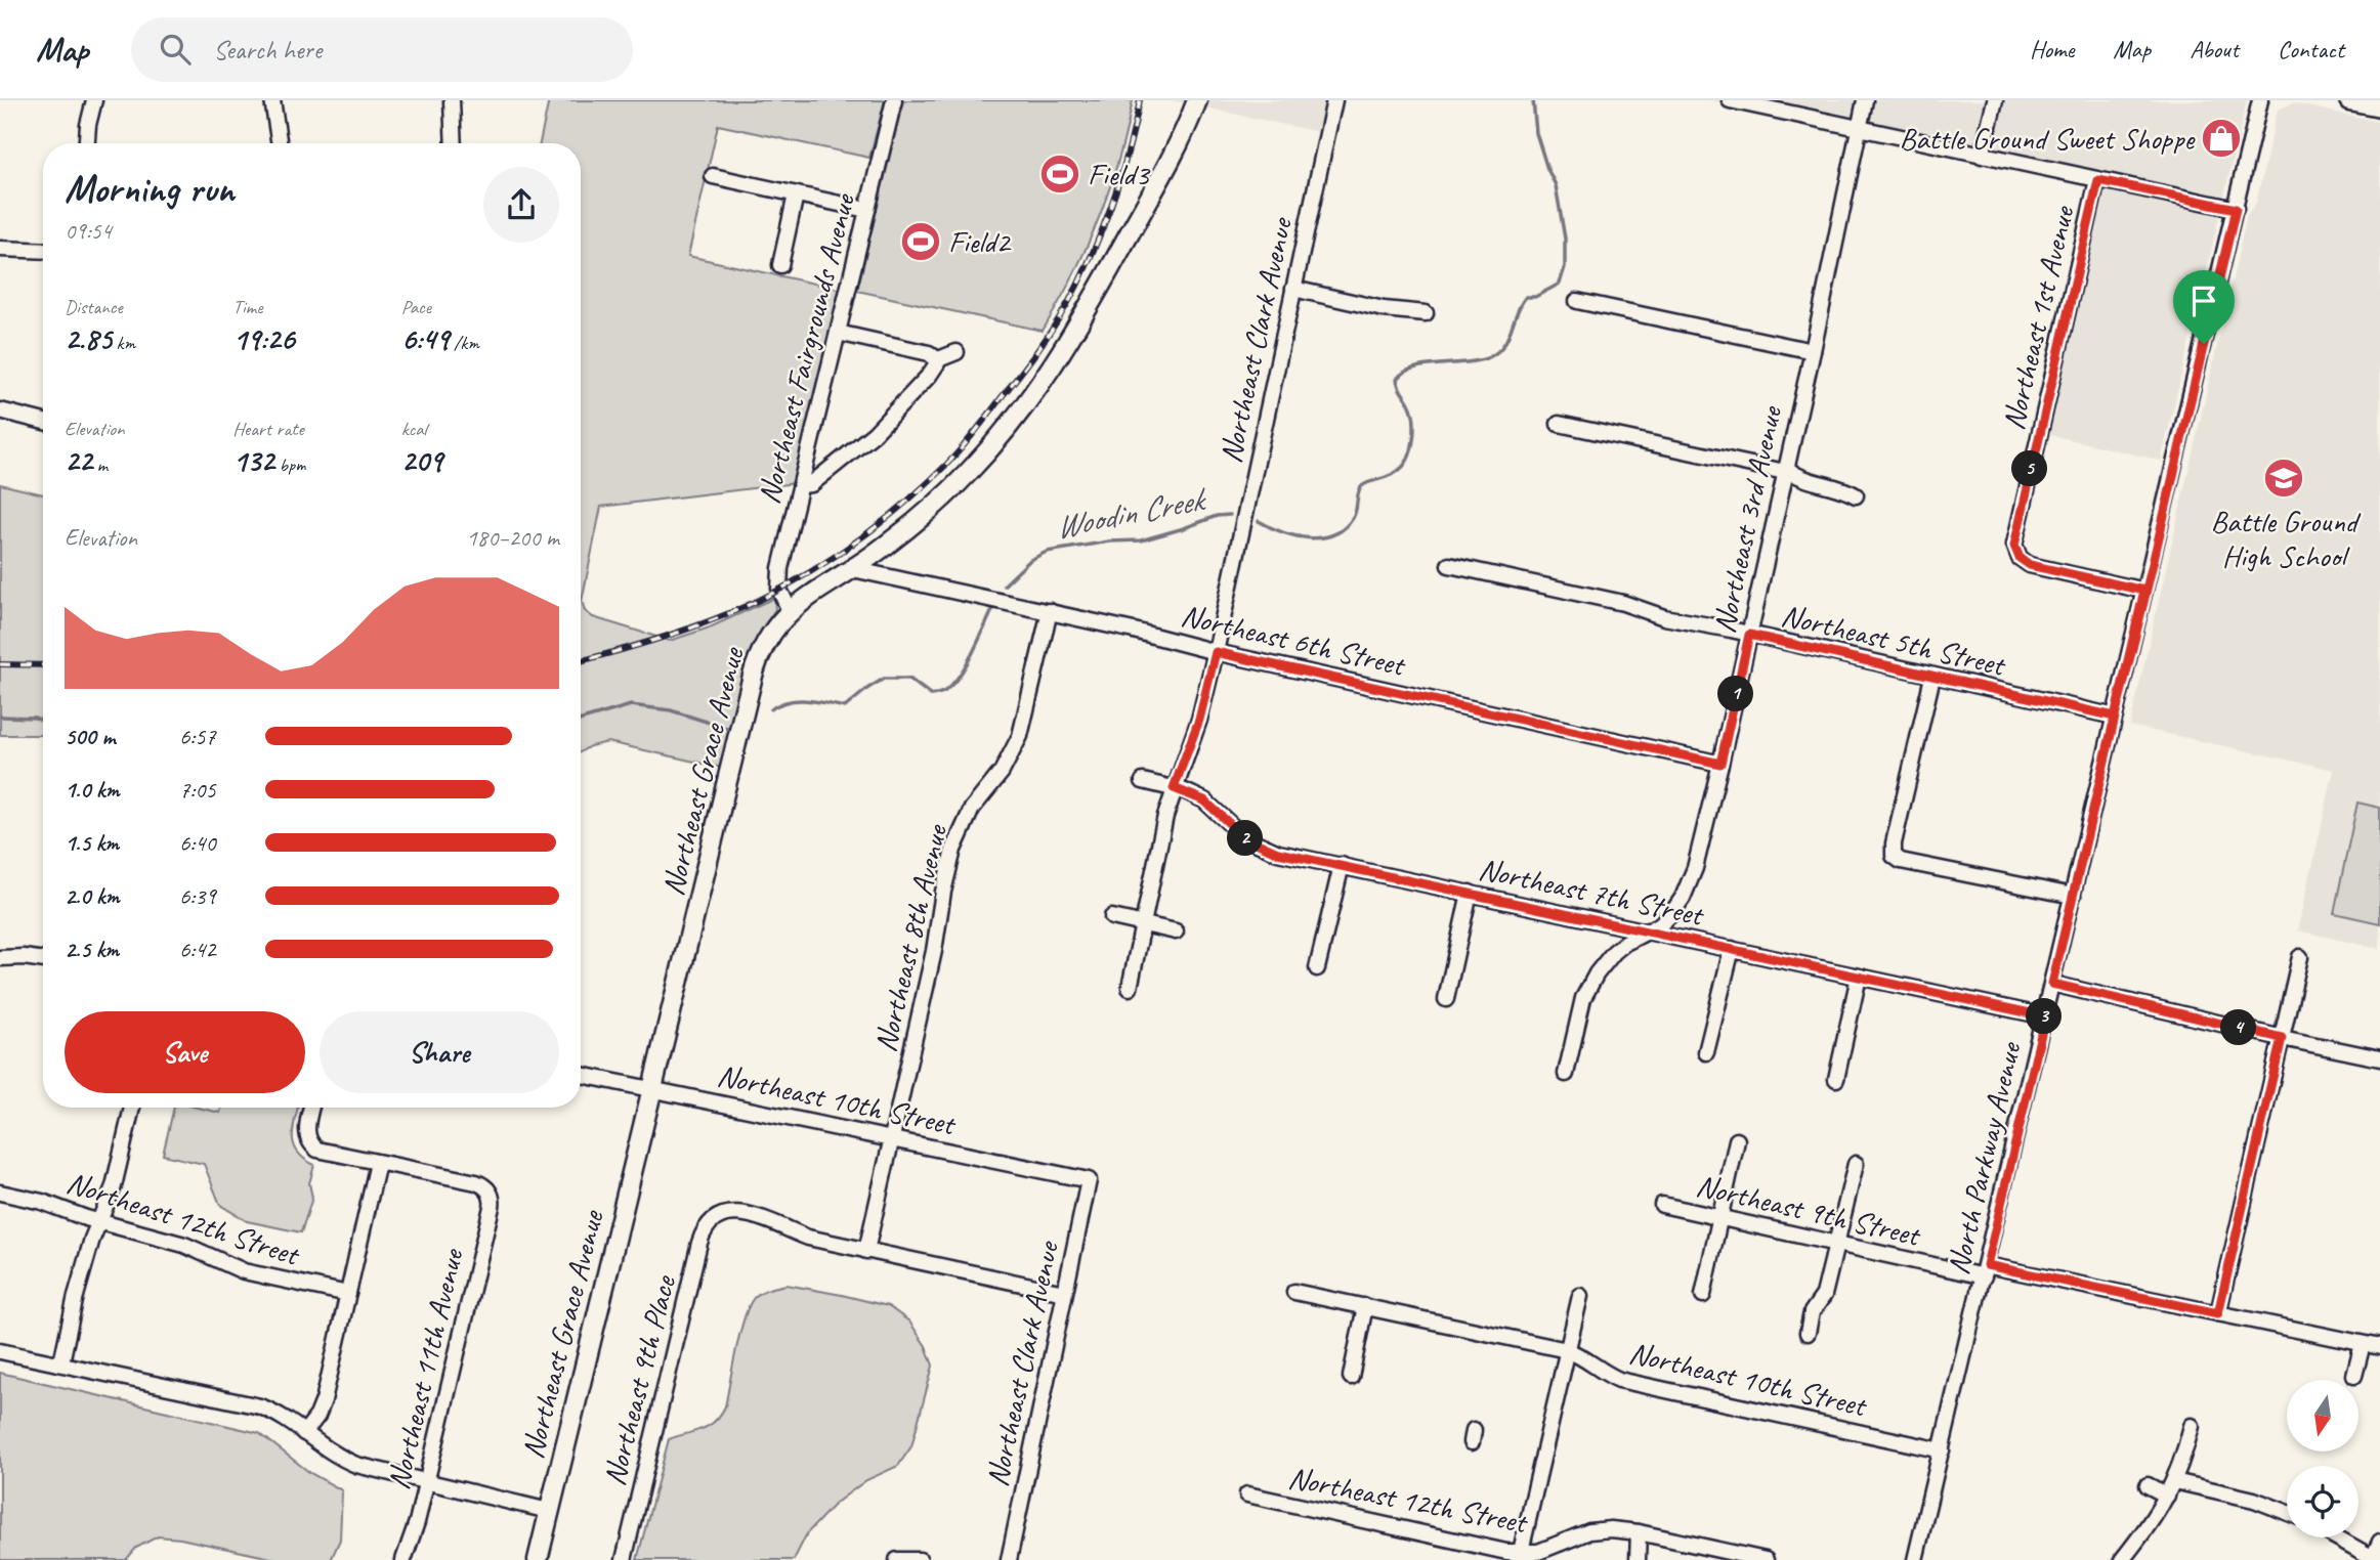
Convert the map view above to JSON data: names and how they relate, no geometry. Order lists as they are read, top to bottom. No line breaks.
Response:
{"streets":{"main road":["Northeast Grace Avenue"],"street":["Northeast 1st Avenue","Northeast Clark Avenue","Northeast Fairgrounds Avenue","Northeast 3rd Avenue","Northeast 6th Street","Northeast 5th Street","Northeast 7th Street","Northeast 8th Avenue","Northeast 10th Street","North Parkway Avenue","Northeast 9th Street","Northeast 12th Street","Northeast 11th Avenue","Northeast 9th Place"]},"crossings":[["Northeast 1st Avenue","North Parkway Avenue"],["Northeast Clark Avenue","Northeast 6th Street"],["Northeast Clark Avenue","Northeast 7th Street"],["Northeast Clark Avenue","Northeast 10th Street"],["Northeast Fairgrounds Avenue","Northeast Grace Avenue"],["Northeast 3rd Avenue","Northeast 6th Street"],["Northeast 3rd Avenue","Northeast 5th Street"],["Northeast 3rd Avenue","Northeast 7th Street"],["Northeast 6th Street","Northeast Grace Avenue"],["Northeast 6th Street","Northeast 8th Avenue"],["Northeast 5th Street","North Parkway Avenue"],["Northeast Grace Avenue","Northeast 10th Street"],["Northeast 7th Street","North Parkway Avenue"],["Northeast 8th Avenue","Northeast 10th Street"],["Northeast 8th Avenue","Northeast 9th Place"],["Northeast 10th Street","North Parkway Avenue"],["North Parkway Avenue","Northeast 9th Street"]],"water":["Woodin Creek"],"places":{"shop":["Battle Ground Sweet Shoppe"],"sports":["Field3","Field2"],"school or university":["Battle Ground High School"]},"north":"bottom","page":{"header":"Map","search":"Search here","nav":["Home","Map","About","Contact"],"heading":["Morning run","09:54"],"stats":[["Distance","2.85 km"],["Time","19:26"],["Pace","6:49 /km"],["Elevation","22 m"],["Heart rate","132 bpm"],["kcal","209"]],"pins":["5","1","2","3","4"],"chart":["Elevation","180–200 m"],"list":[{"name":"500 m","note":"6:57"},{"name":"1.0 km","note":"7:05"},{"name":"1.5 km","note":"6:40"},{"name":"2.0 km","note":"6:39"},{"name":"2.5 km","note":"6:42"}],"buttons":["Save","Share"]}}
